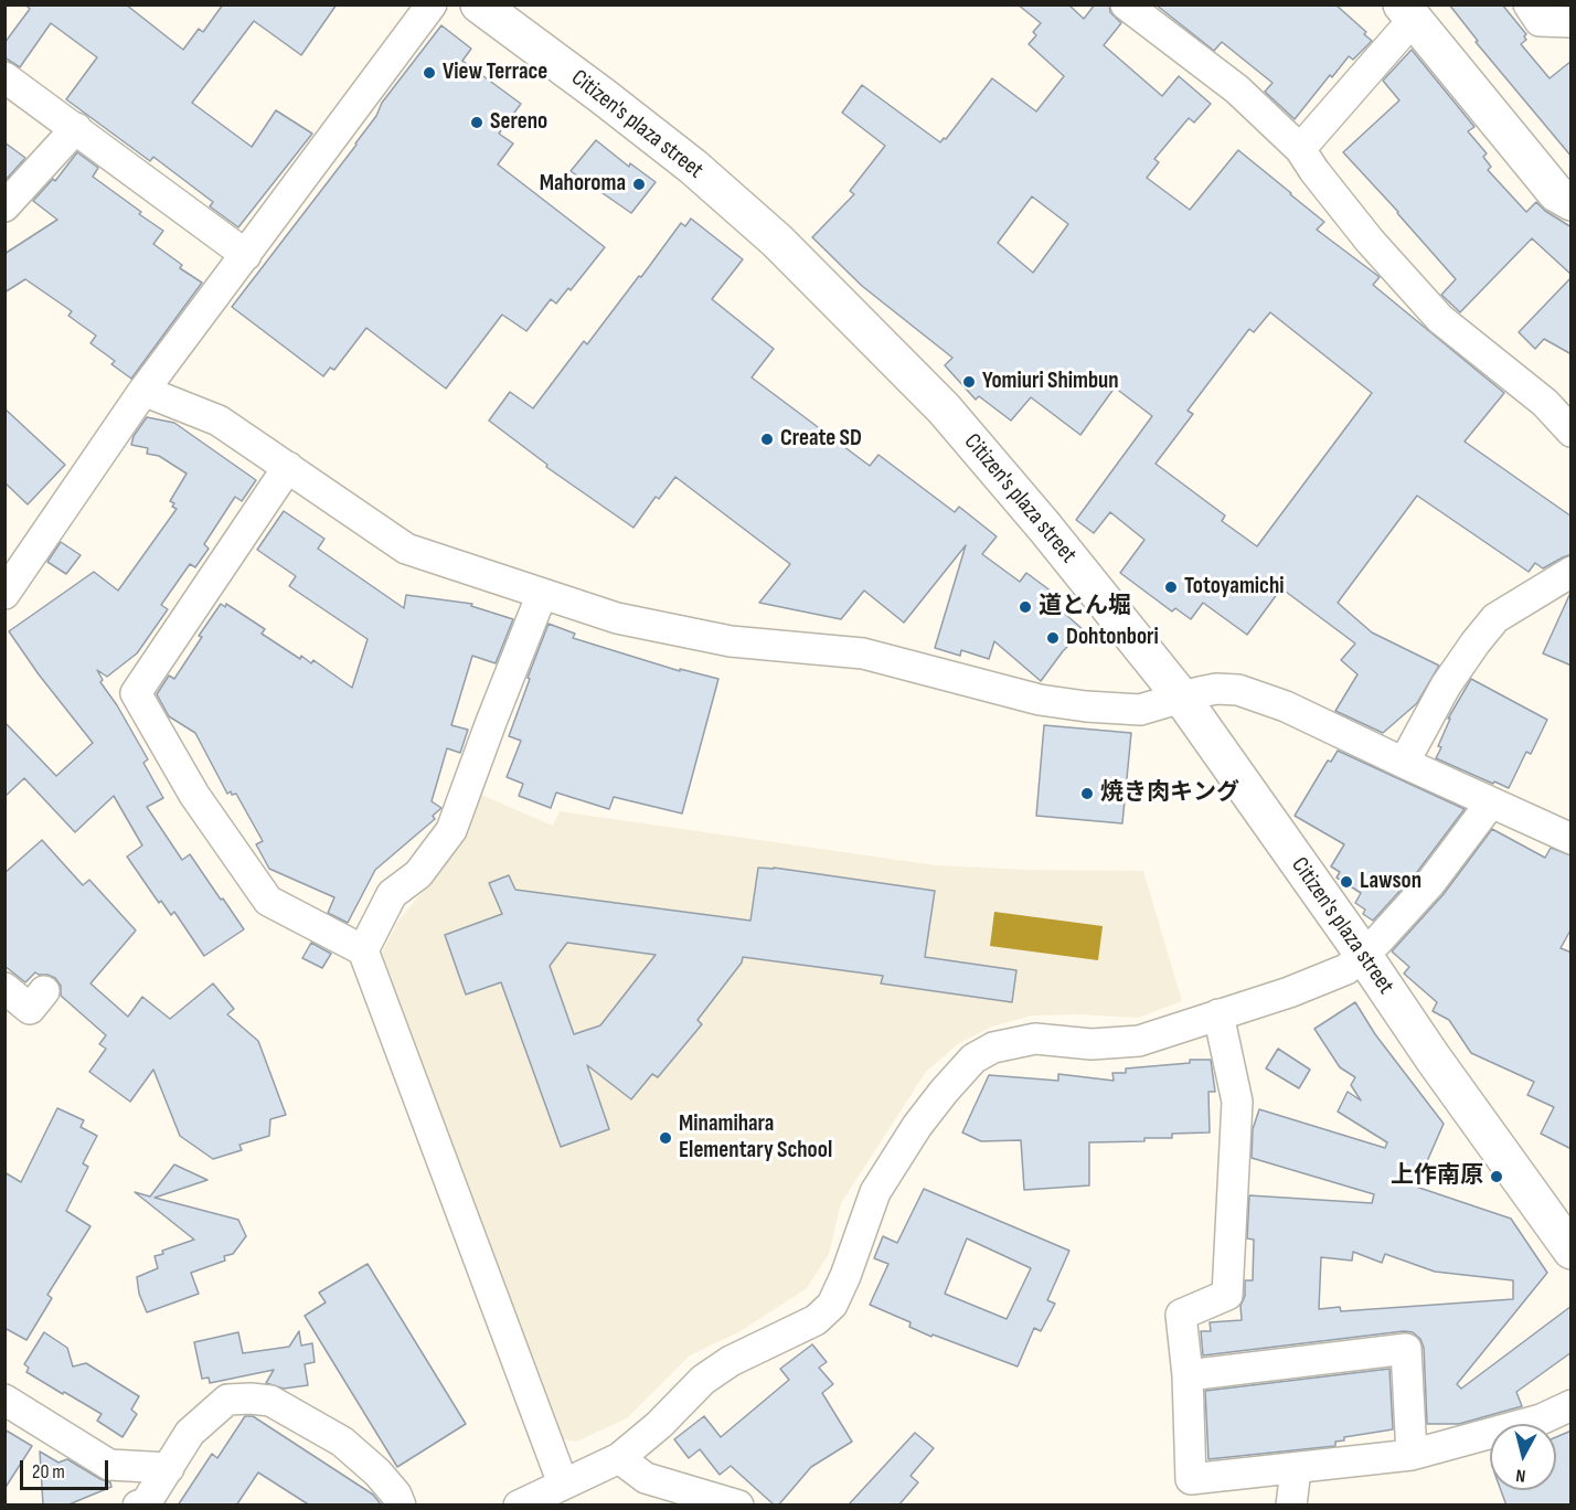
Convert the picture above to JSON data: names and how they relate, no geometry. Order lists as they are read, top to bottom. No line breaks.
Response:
{"streets":{"street":["Citizen's plaza street"]},"places":["View Terrace","Sereno","Mahoroma","Yomiuri Shimbun","Create SD","Totoyamichi","道とん堀","Dohtonbori","焼き肉キング","Lawson","Minamihara Elementary School","上作南原"],"scale_bar":"20 m","north":"bottom"}
